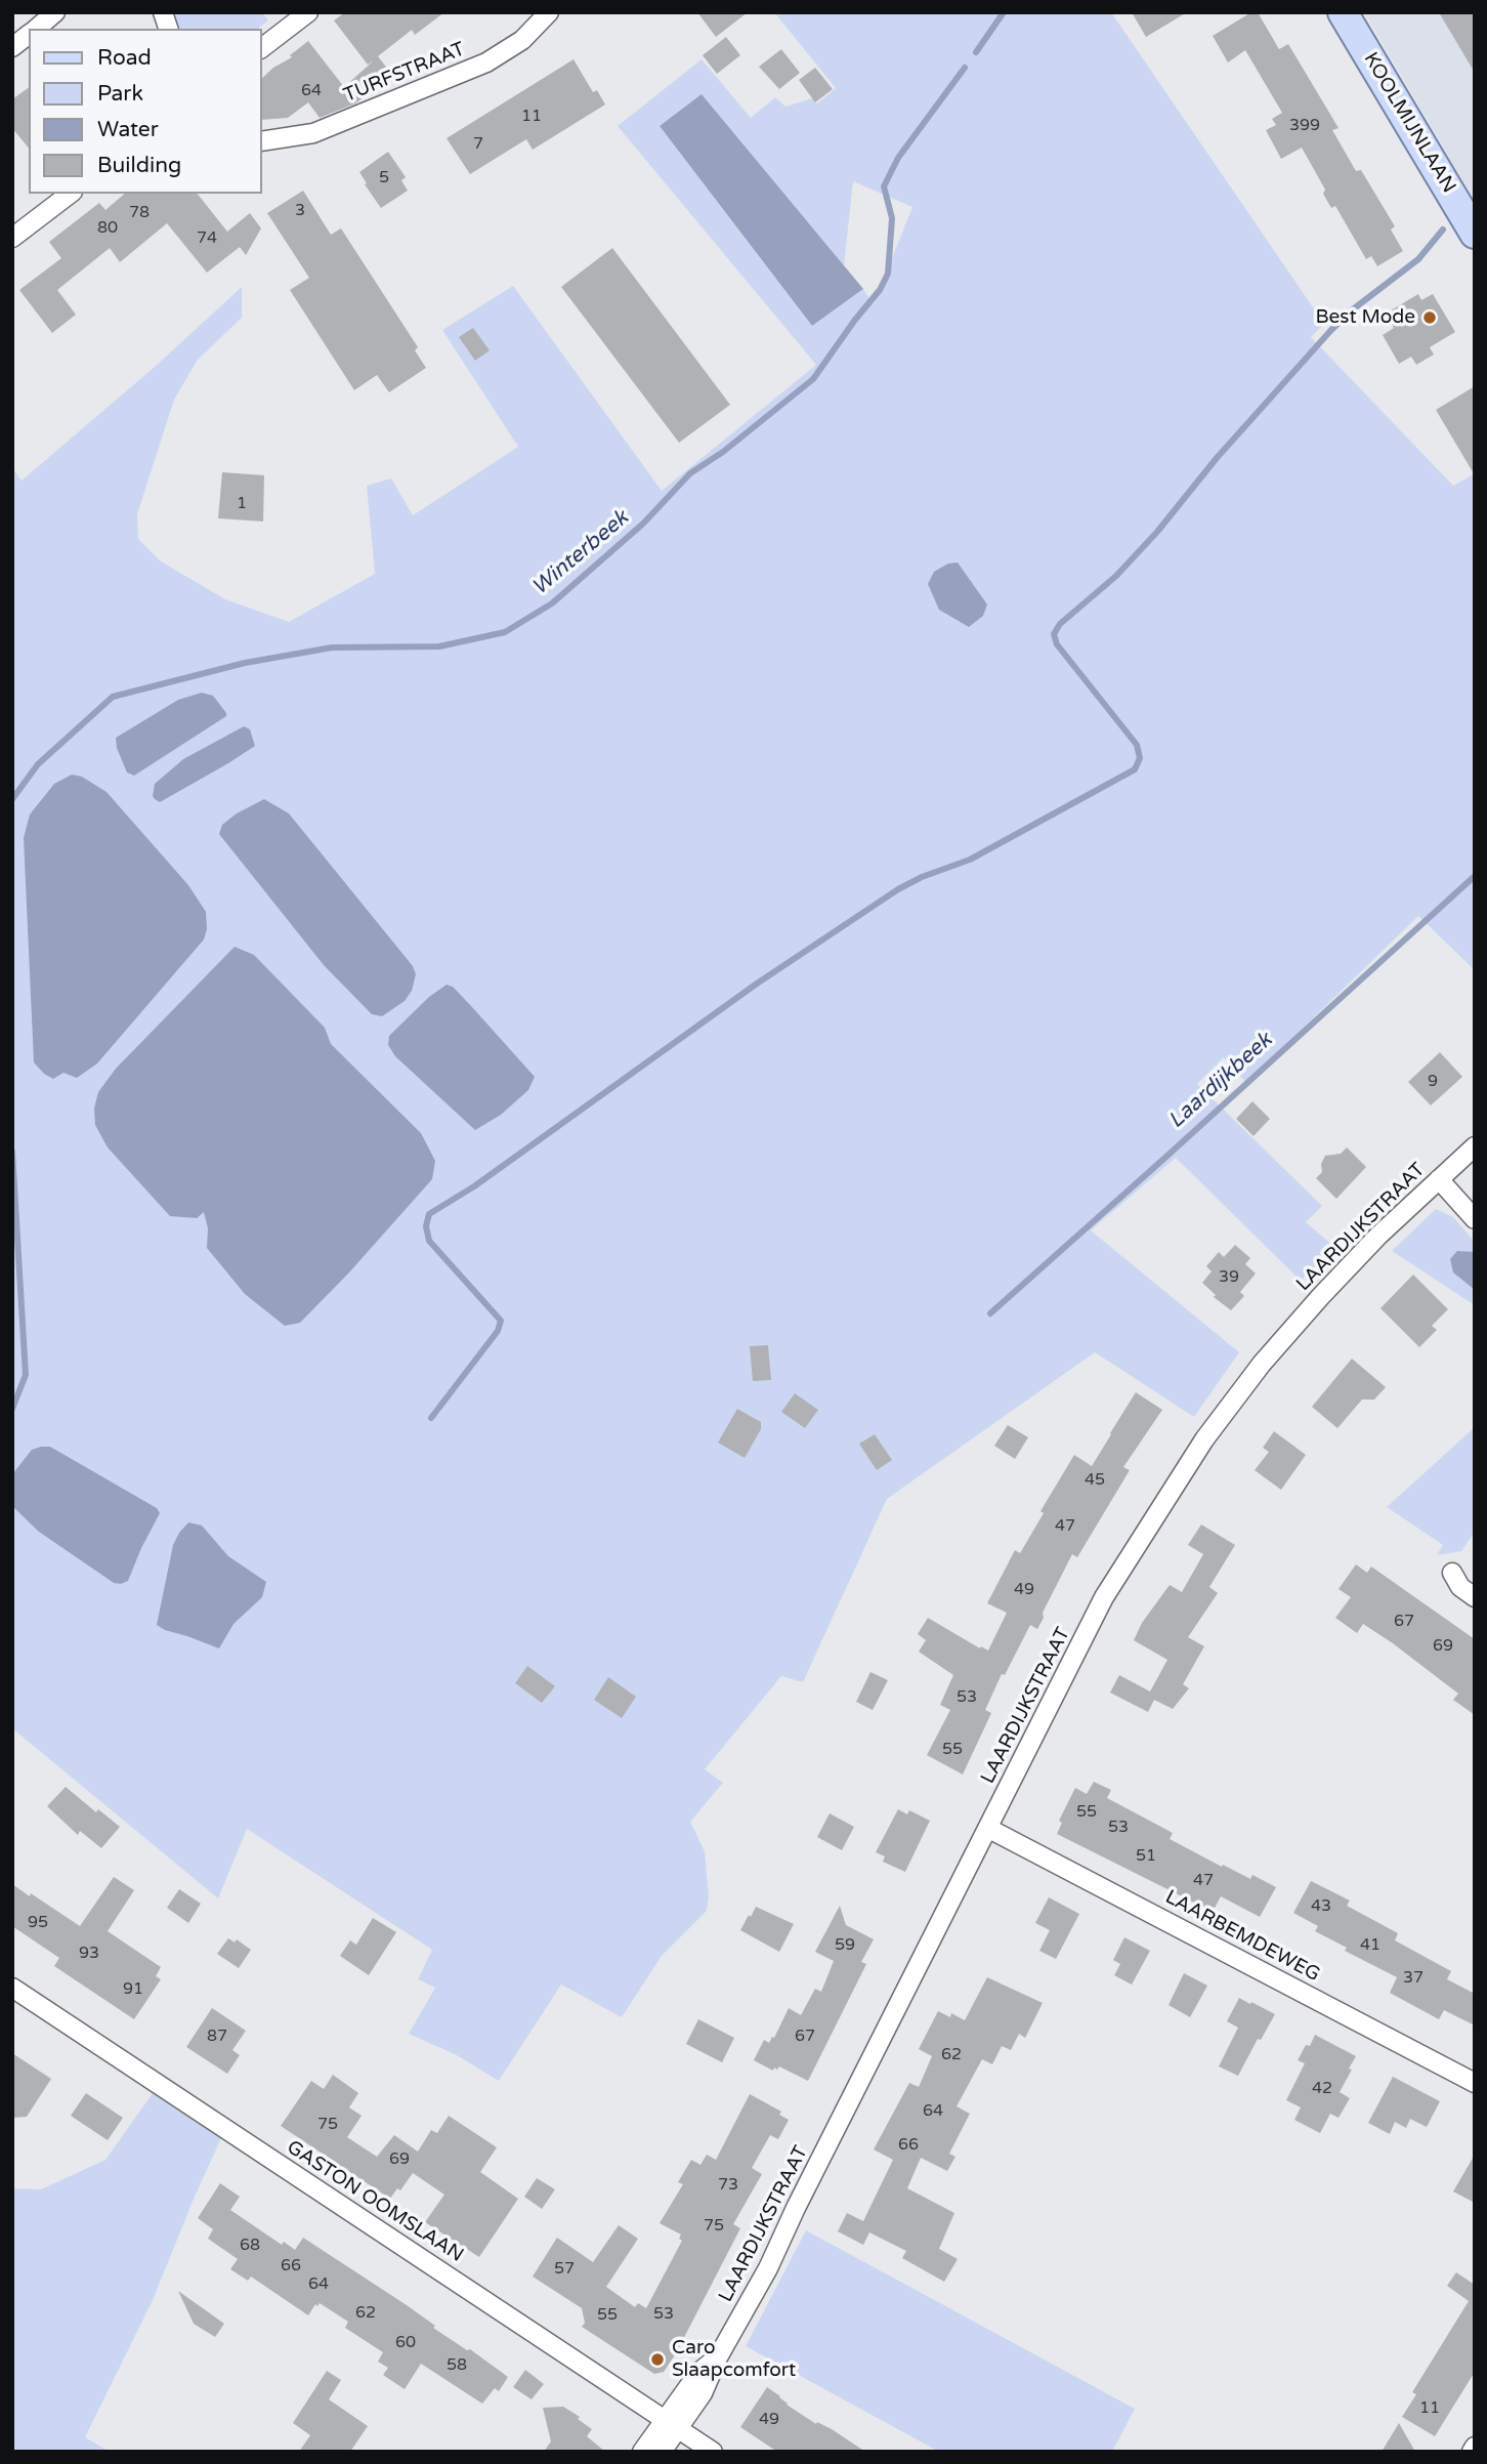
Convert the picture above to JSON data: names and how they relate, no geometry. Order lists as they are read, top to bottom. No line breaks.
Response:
{"streets":{"main road":["KOOLMIJNLAAN"],"street":["TURFSTRAAT","LAARDIJKSTRAAT","LAARBEMDEWEG","GASTON OOMSLAAN"]},"crossings":[["LAARDIJKSTRAAT","LAARBEMDEWEG"],["LAARDIJKSTRAAT","GASTON OOMSLAAN"]],"water":["Winterbeek","Laardijkbeek"],"places":["Best Mode","Caro Slaapcomfort"],"house_numbers":["64","11","399","7","5","3","78","80","74","1","9","39","45","47","49","67","69","53","55","55","53","51","47","43","95","59","41","93","37","91","87","67","62","42","64","75","66","69","73","75","68","66","57","64","62","53","55","60","58","11","49"],"legend":["Road","Park","Water","Building"]}
